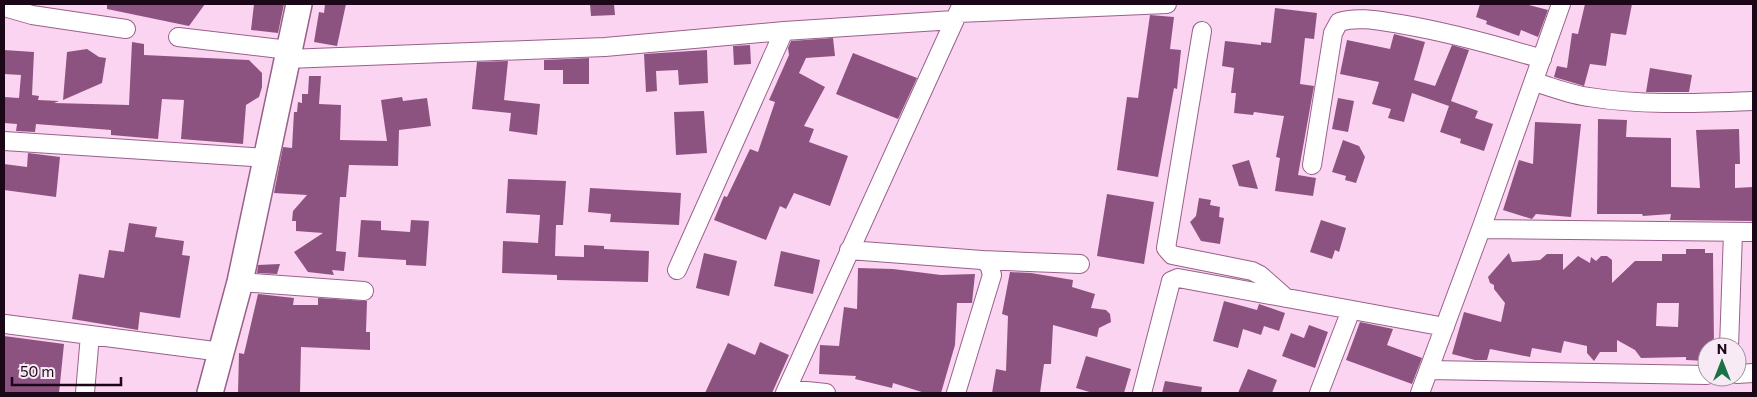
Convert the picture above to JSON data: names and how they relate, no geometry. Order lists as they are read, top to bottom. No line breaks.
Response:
{"scale_bar":"50 m","north":"top"}
